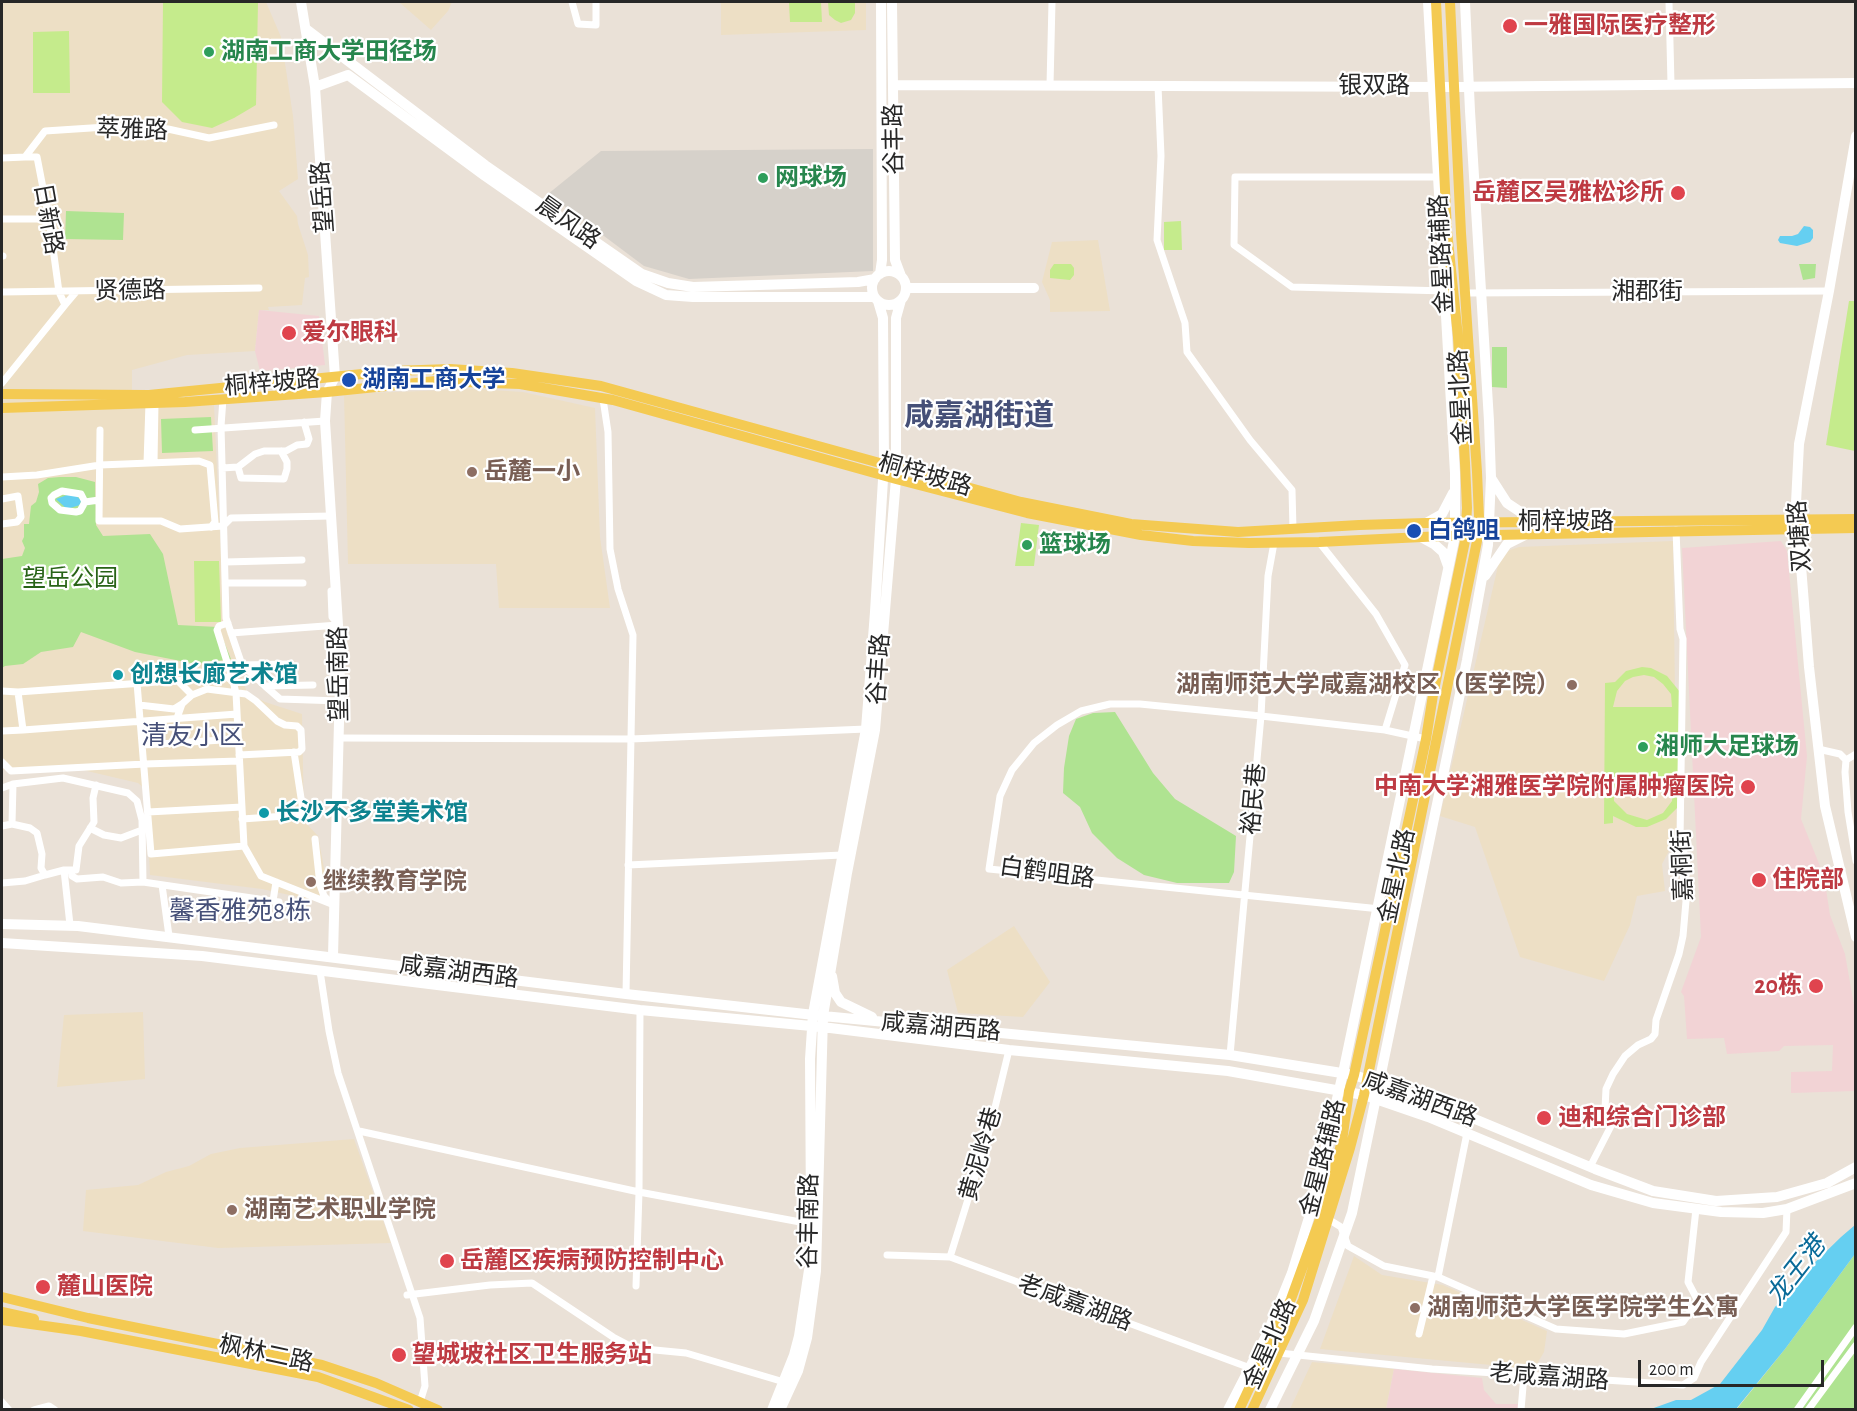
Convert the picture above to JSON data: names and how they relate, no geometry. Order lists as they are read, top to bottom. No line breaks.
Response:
{"streets":{"main road":["桐梓坡路","金星北路","枫林二路"],"street":["银双路","萃雅路","谷丰路","望岳路","日新路","晨风路","金星路辅路","贤德路","湘郡街","双塘路","望岳南路","裕民巷","嘉桐街","白鹤咀路","咸嘉湖西路","黄泥岭巷","谷丰南路","老咸嘉湖路"]},"crossings":[["银双路","谷丰路"],["银双路","金星路辅路"],["银双路","金星北路"],["萃雅路","日新路"],["谷丰路","晨风路"],["谷丰路","桐梓坡路"],["谷丰路","咸嘉湖西路"],["谷丰路","谷丰南路"],["望岳路","晨风路"],["望岳路","桐梓坡路"],["日新路","贤德路"],["金星路辅路","桐梓坡路"],["金星路辅路","金星北路"],["金星路辅路","白鹤咀路"],["金星路辅路","咸嘉湖西路"],["金星路辅路","老咸嘉湖路"],["湘郡街","金星北路"],["湘郡街","双塘路"],["桐梓坡路","金星北路"],["桐梓坡路","双塘路"],["桐梓坡路","望岳南路"],["桐梓坡路","裕民巷"],["桐梓坡路","嘉桐街"],["金星北路","白鹤咀路"],["金星北路","咸嘉湖西路"],["金星北路","老咸嘉湖路"],["望岳南路","咸嘉湖西路"],["裕民巷","白鹤咀路"],["裕民巷","咸嘉湖西路"],["嘉桐街","咸嘉湖西路"],["咸嘉湖西路","黄泥岭巷"],["咸嘉湖西路","谷丰南路"],["咸嘉湖西路","老咸嘉湖路"],["黄泥岭巷","老咸嘉湖路"]],"districts":["咸嘉湖街道","清友小区","馨香雅苑8栋"],"water":["龙王港"],"parks":["望岳公园"],"places":["一雅国际医疗整形","湖南工商大学田径场","网球场","岳麓区吴雅松诊所","爱尔眼科","湖南工商大学","岳麓一小","白鸽咀","篮球场","创想长廊艺术馆","湖南师范大学咸嘉湖校区（医学院）","湘师大足球场","中南大学湘雅医学院附属肿瘤医院","长沙不多堂美术馆","住院部","继续教育学院","20栋","迪和综合门诊部","湖南艺术职业学院","岳麓区疾病预防控制中心","麓山医院","湖南师范大学医学院学生公寓","望城坡社区卫生服务站"],"scale_bar":"200 m"}
